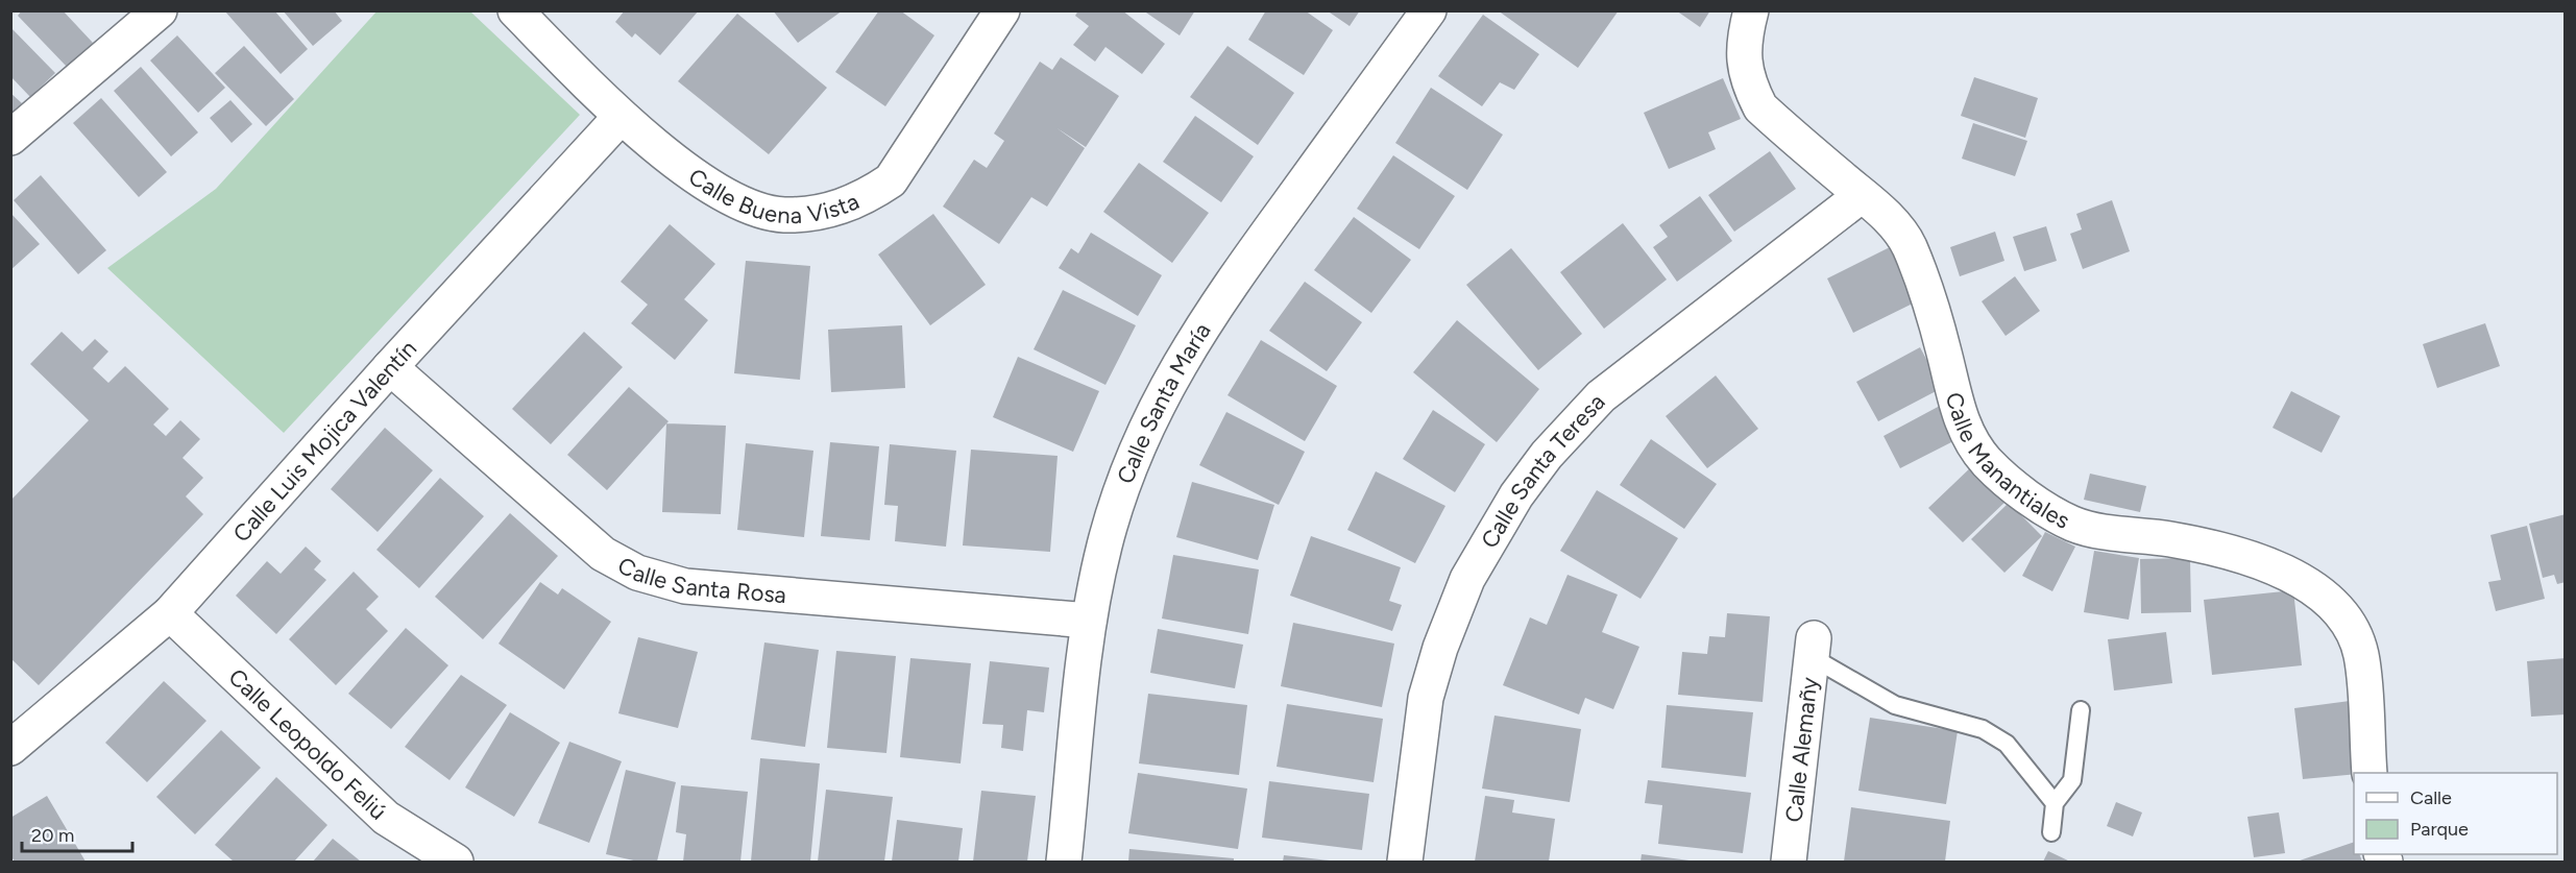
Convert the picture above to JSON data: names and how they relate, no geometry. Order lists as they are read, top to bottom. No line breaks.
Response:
{"streets":{"street":["Calle Buena Vista","Calle Santa María","Calle Luis Mojica Valentín","Calle Manantiales","Calle Santa Teresa","Calle Santa Rosa","Calle Leopoldo Feliú","Calle Alemañy"]},"crossings":[["Calle Buena Vista","Calle Luis Mojica Valentín"],["Calle Santa María","Calle Santa Rosa"],["Calle Luis Mojica Valentín","Calle Santa Rosa"],["Calle Luis Mojica Valentín","Calle Leopoldo Feliú"],["Calle Manantiales","Calle Santa Teresa"]],"legend":["Calle","Parque"],"scale_bar":"20 m"}
